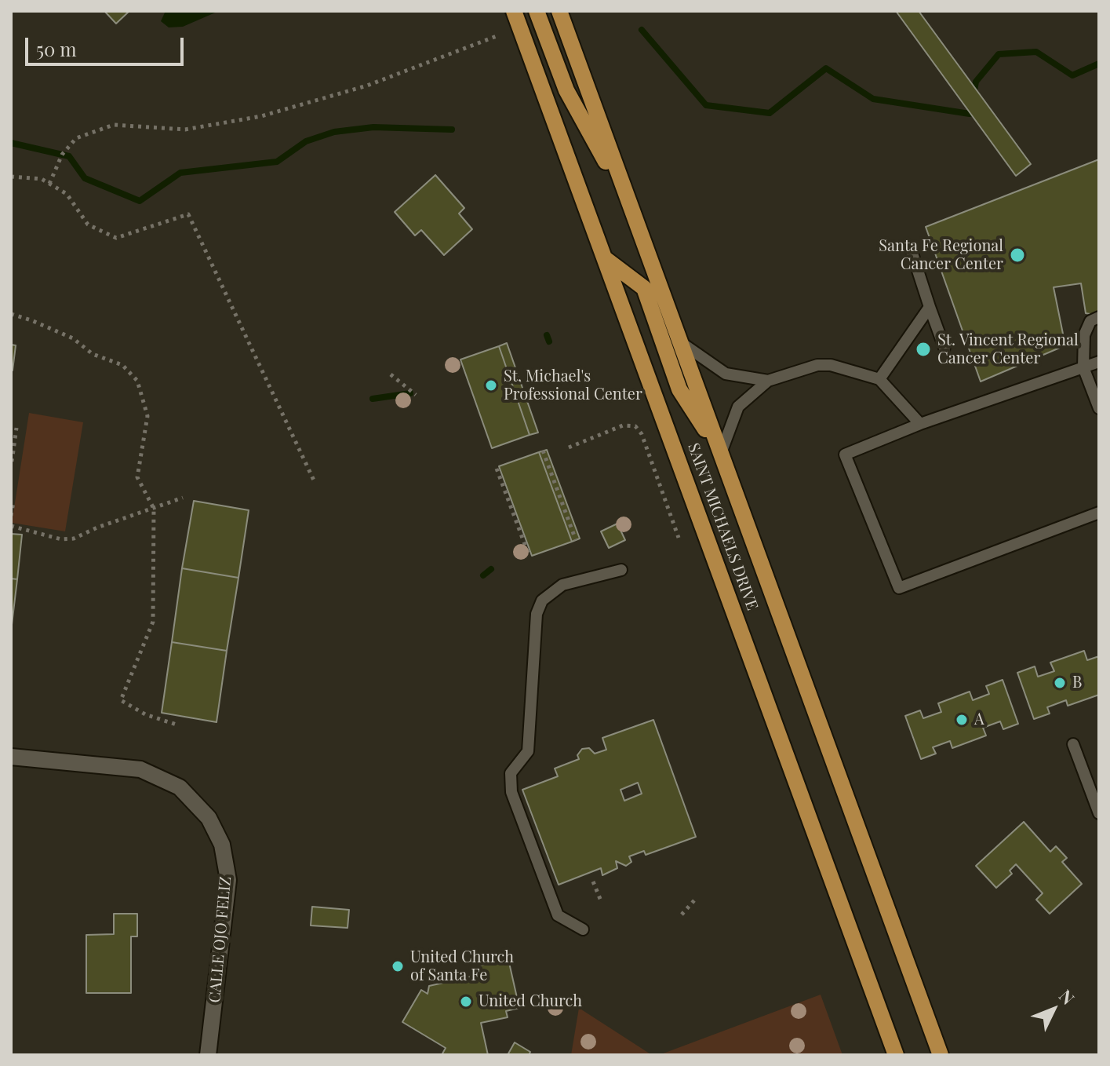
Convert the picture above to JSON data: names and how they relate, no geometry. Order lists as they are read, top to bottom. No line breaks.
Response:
{"streets":{"main road":["SAINT MICHAELS DRIVE"],"street":["CALLE OJO FELIZ"]},"places":["Santa Fe Regional Cancer Center","St. Vincent Regional Cancer Center","St. Michael's Professional Center","B","A","United Church of Santa Fe","United Church"],"scale_bar":"50 m","north":"top right"}
